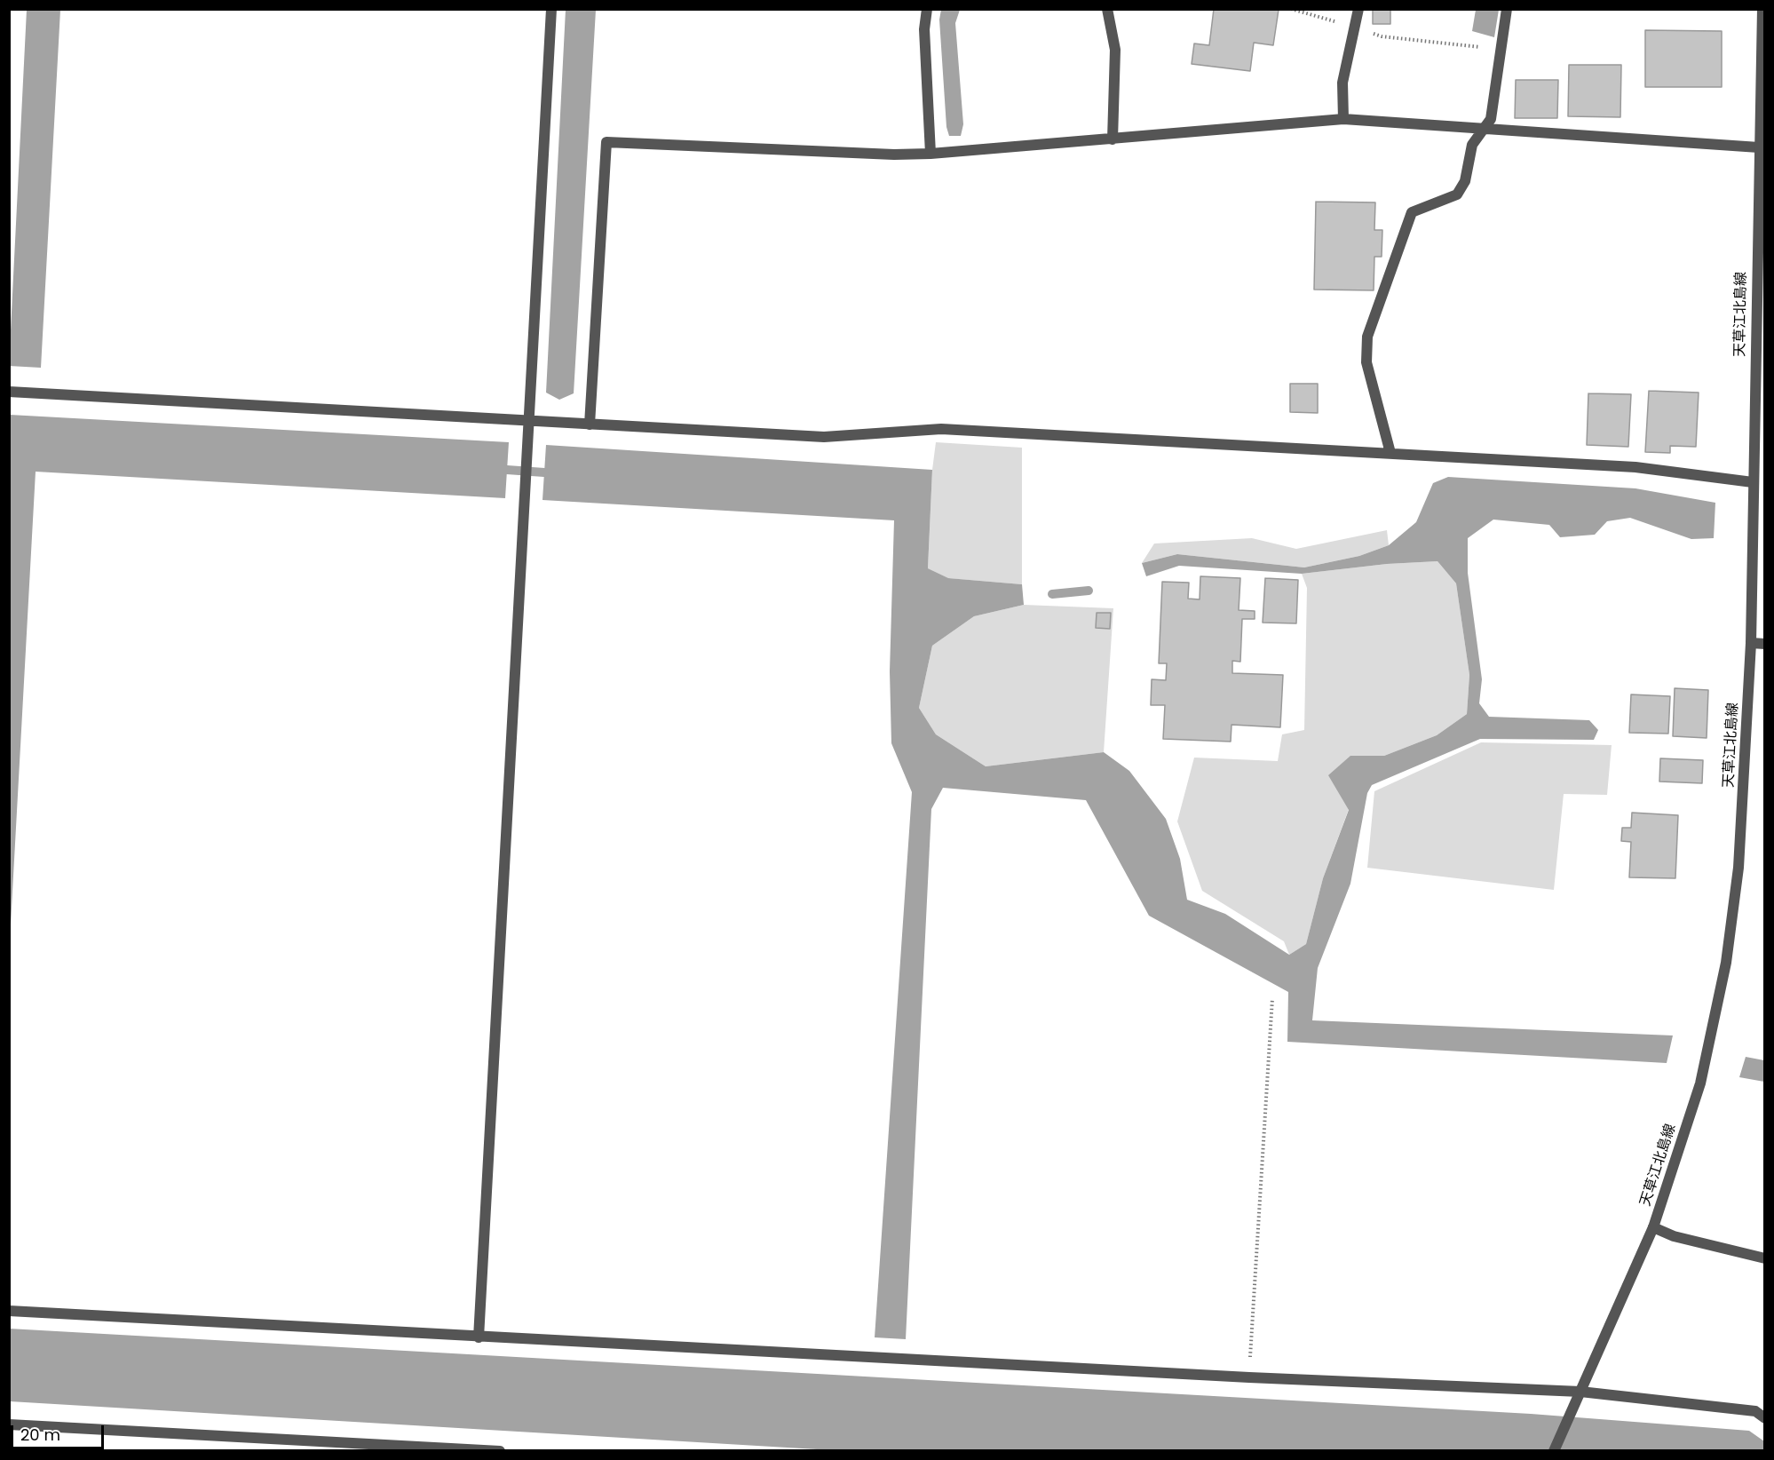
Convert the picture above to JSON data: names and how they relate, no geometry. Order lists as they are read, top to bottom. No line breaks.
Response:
{"streets":{"street":["天草江北島線"]},"scale_bar":"20 m"}
